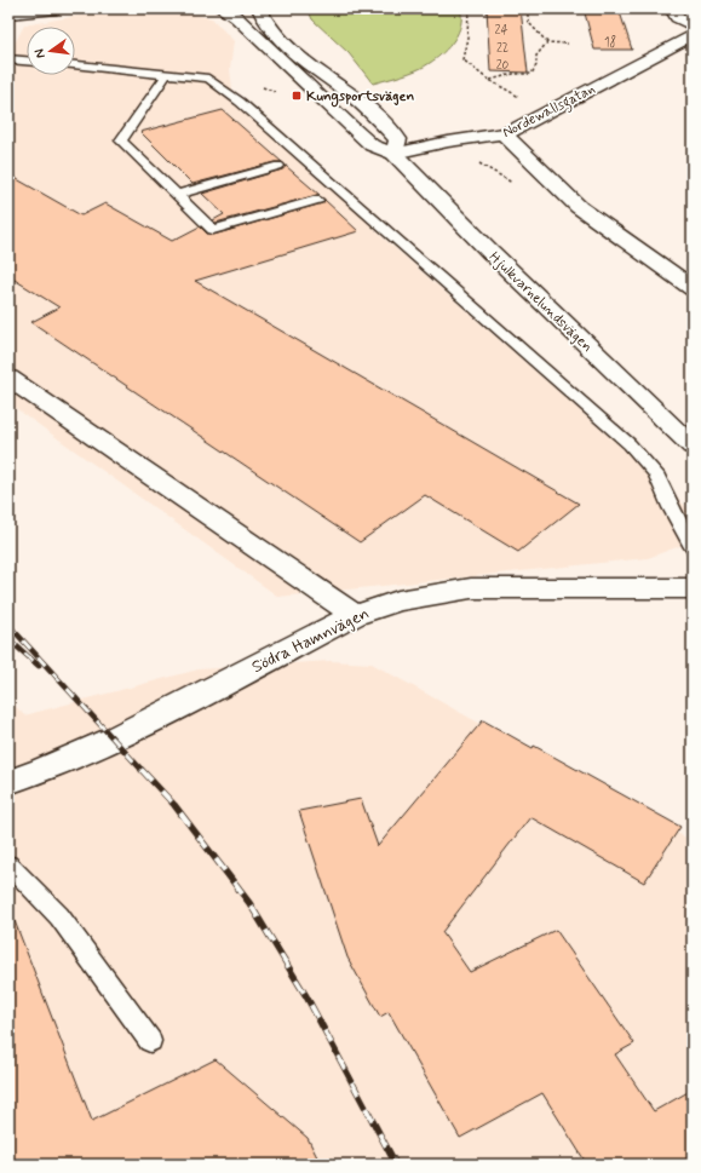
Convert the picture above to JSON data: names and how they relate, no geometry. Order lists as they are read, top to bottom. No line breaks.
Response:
{"streets":{"street":["Nordewallsgatan","Hjulkvarnelundsvägen","Södra Hamnvägen"]},"crossings":[["Nordewallsgatan","Hjulkvarnelundsvägen"]],"places":{"transit":["Kungsportsvägen"]},"house_numbers":["24","18","22","20"],"north":"left"}
